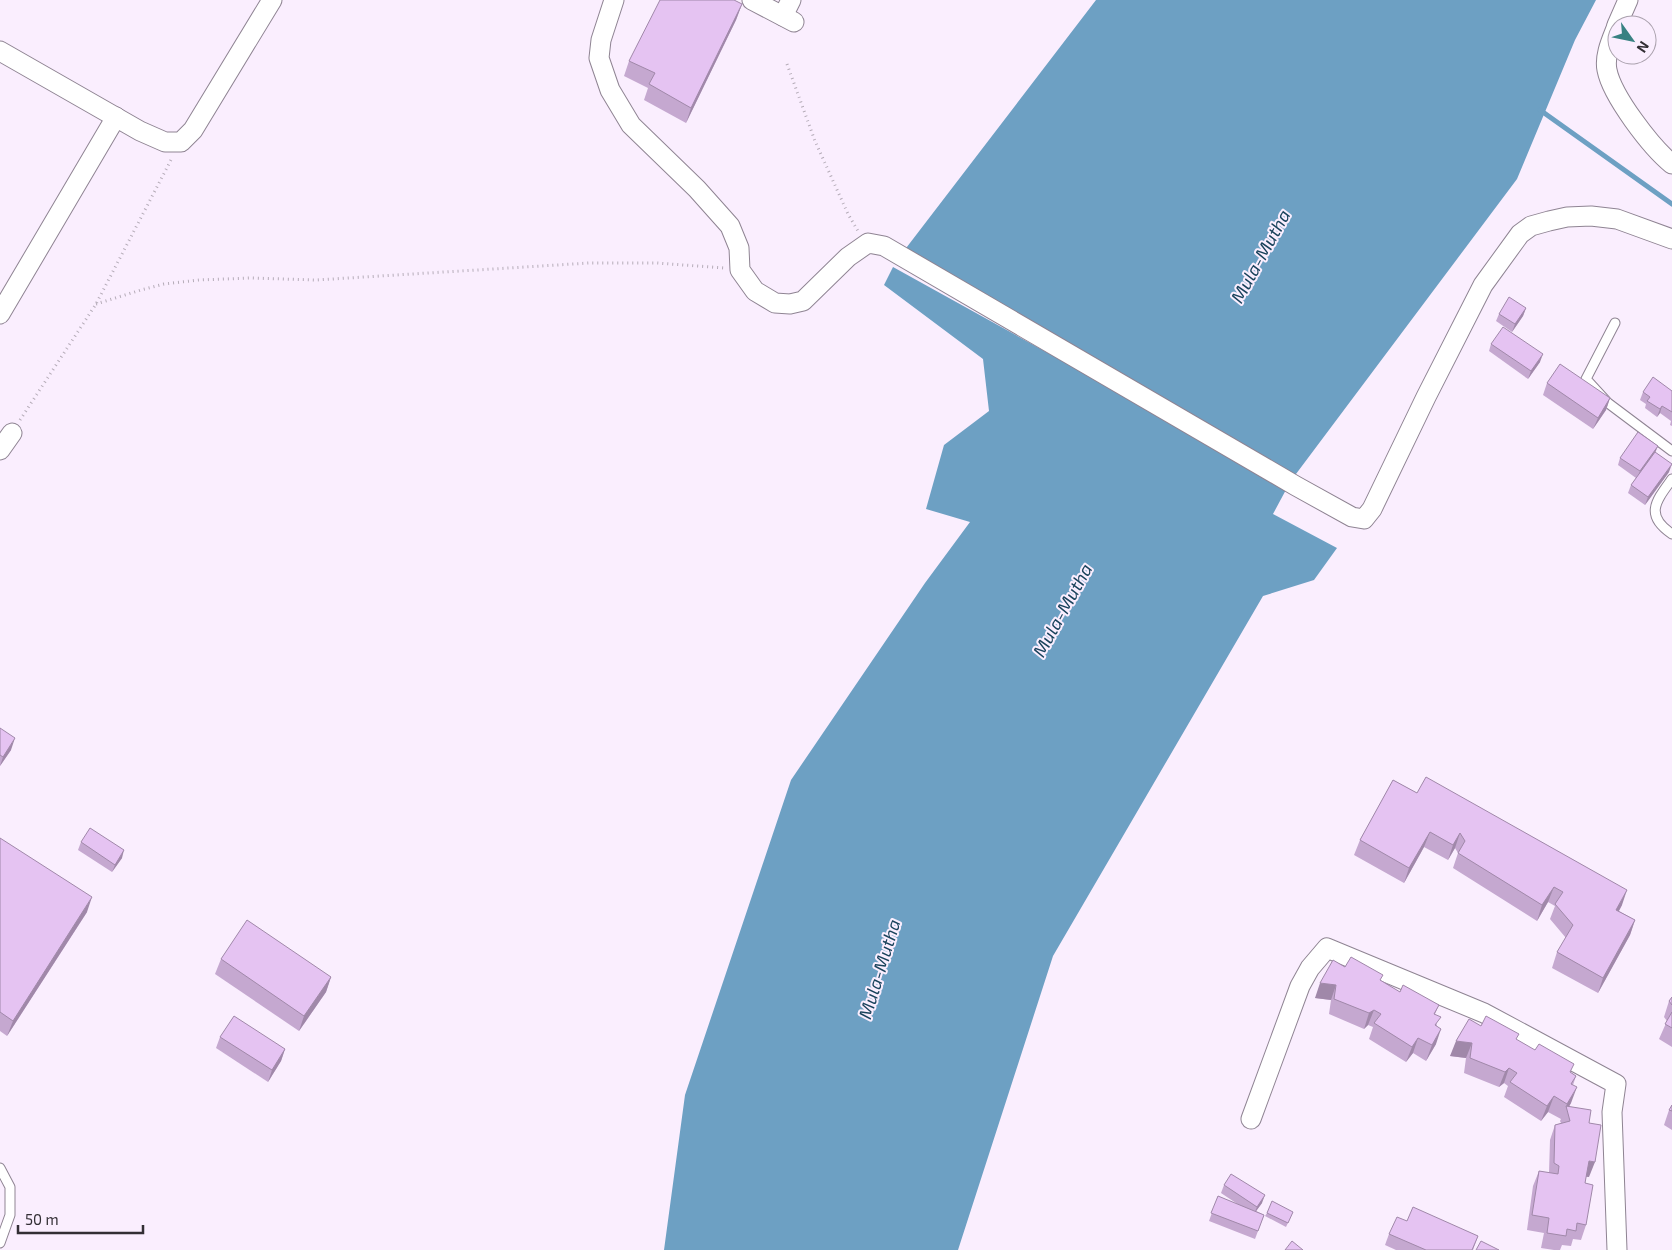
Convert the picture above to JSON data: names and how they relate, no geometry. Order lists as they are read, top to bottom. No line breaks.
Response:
{"water":["Mula-Mutha"],"scale_bar":"50 m","north":"bottom right"}
